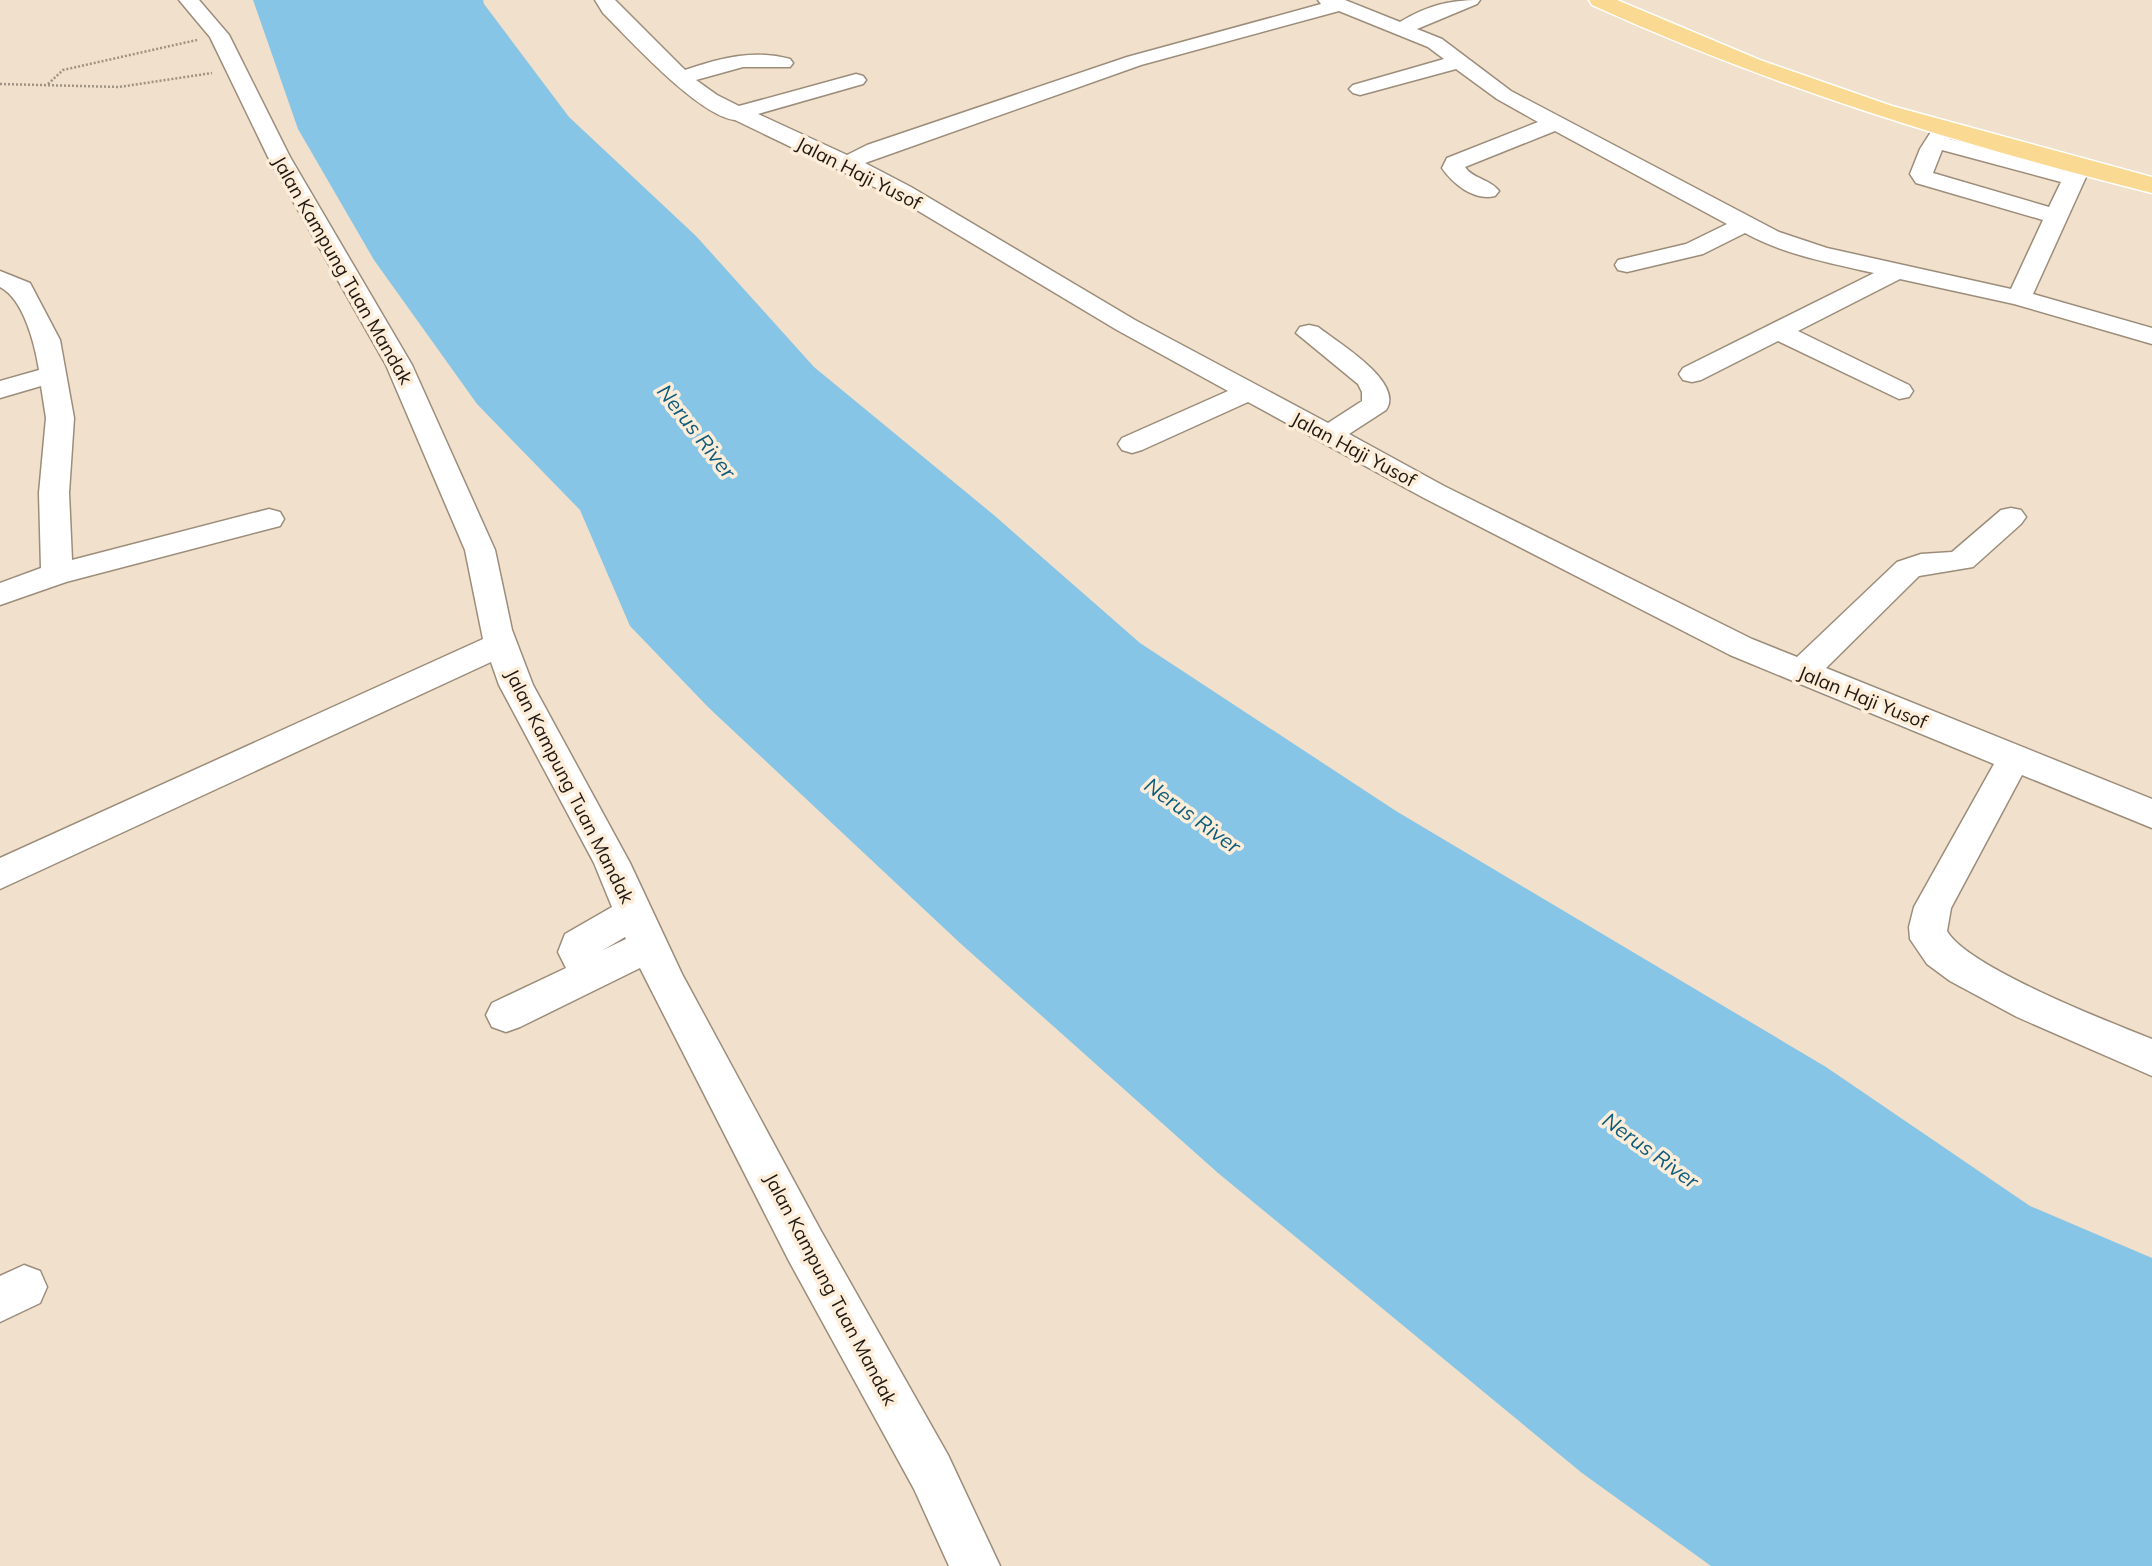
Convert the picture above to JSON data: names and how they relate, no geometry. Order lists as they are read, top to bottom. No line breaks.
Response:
{"streets":{"street":["Jalan Haji Yusof","Jalan Kampung Tuan Mandak"]},"water":["Nerus River"]}
